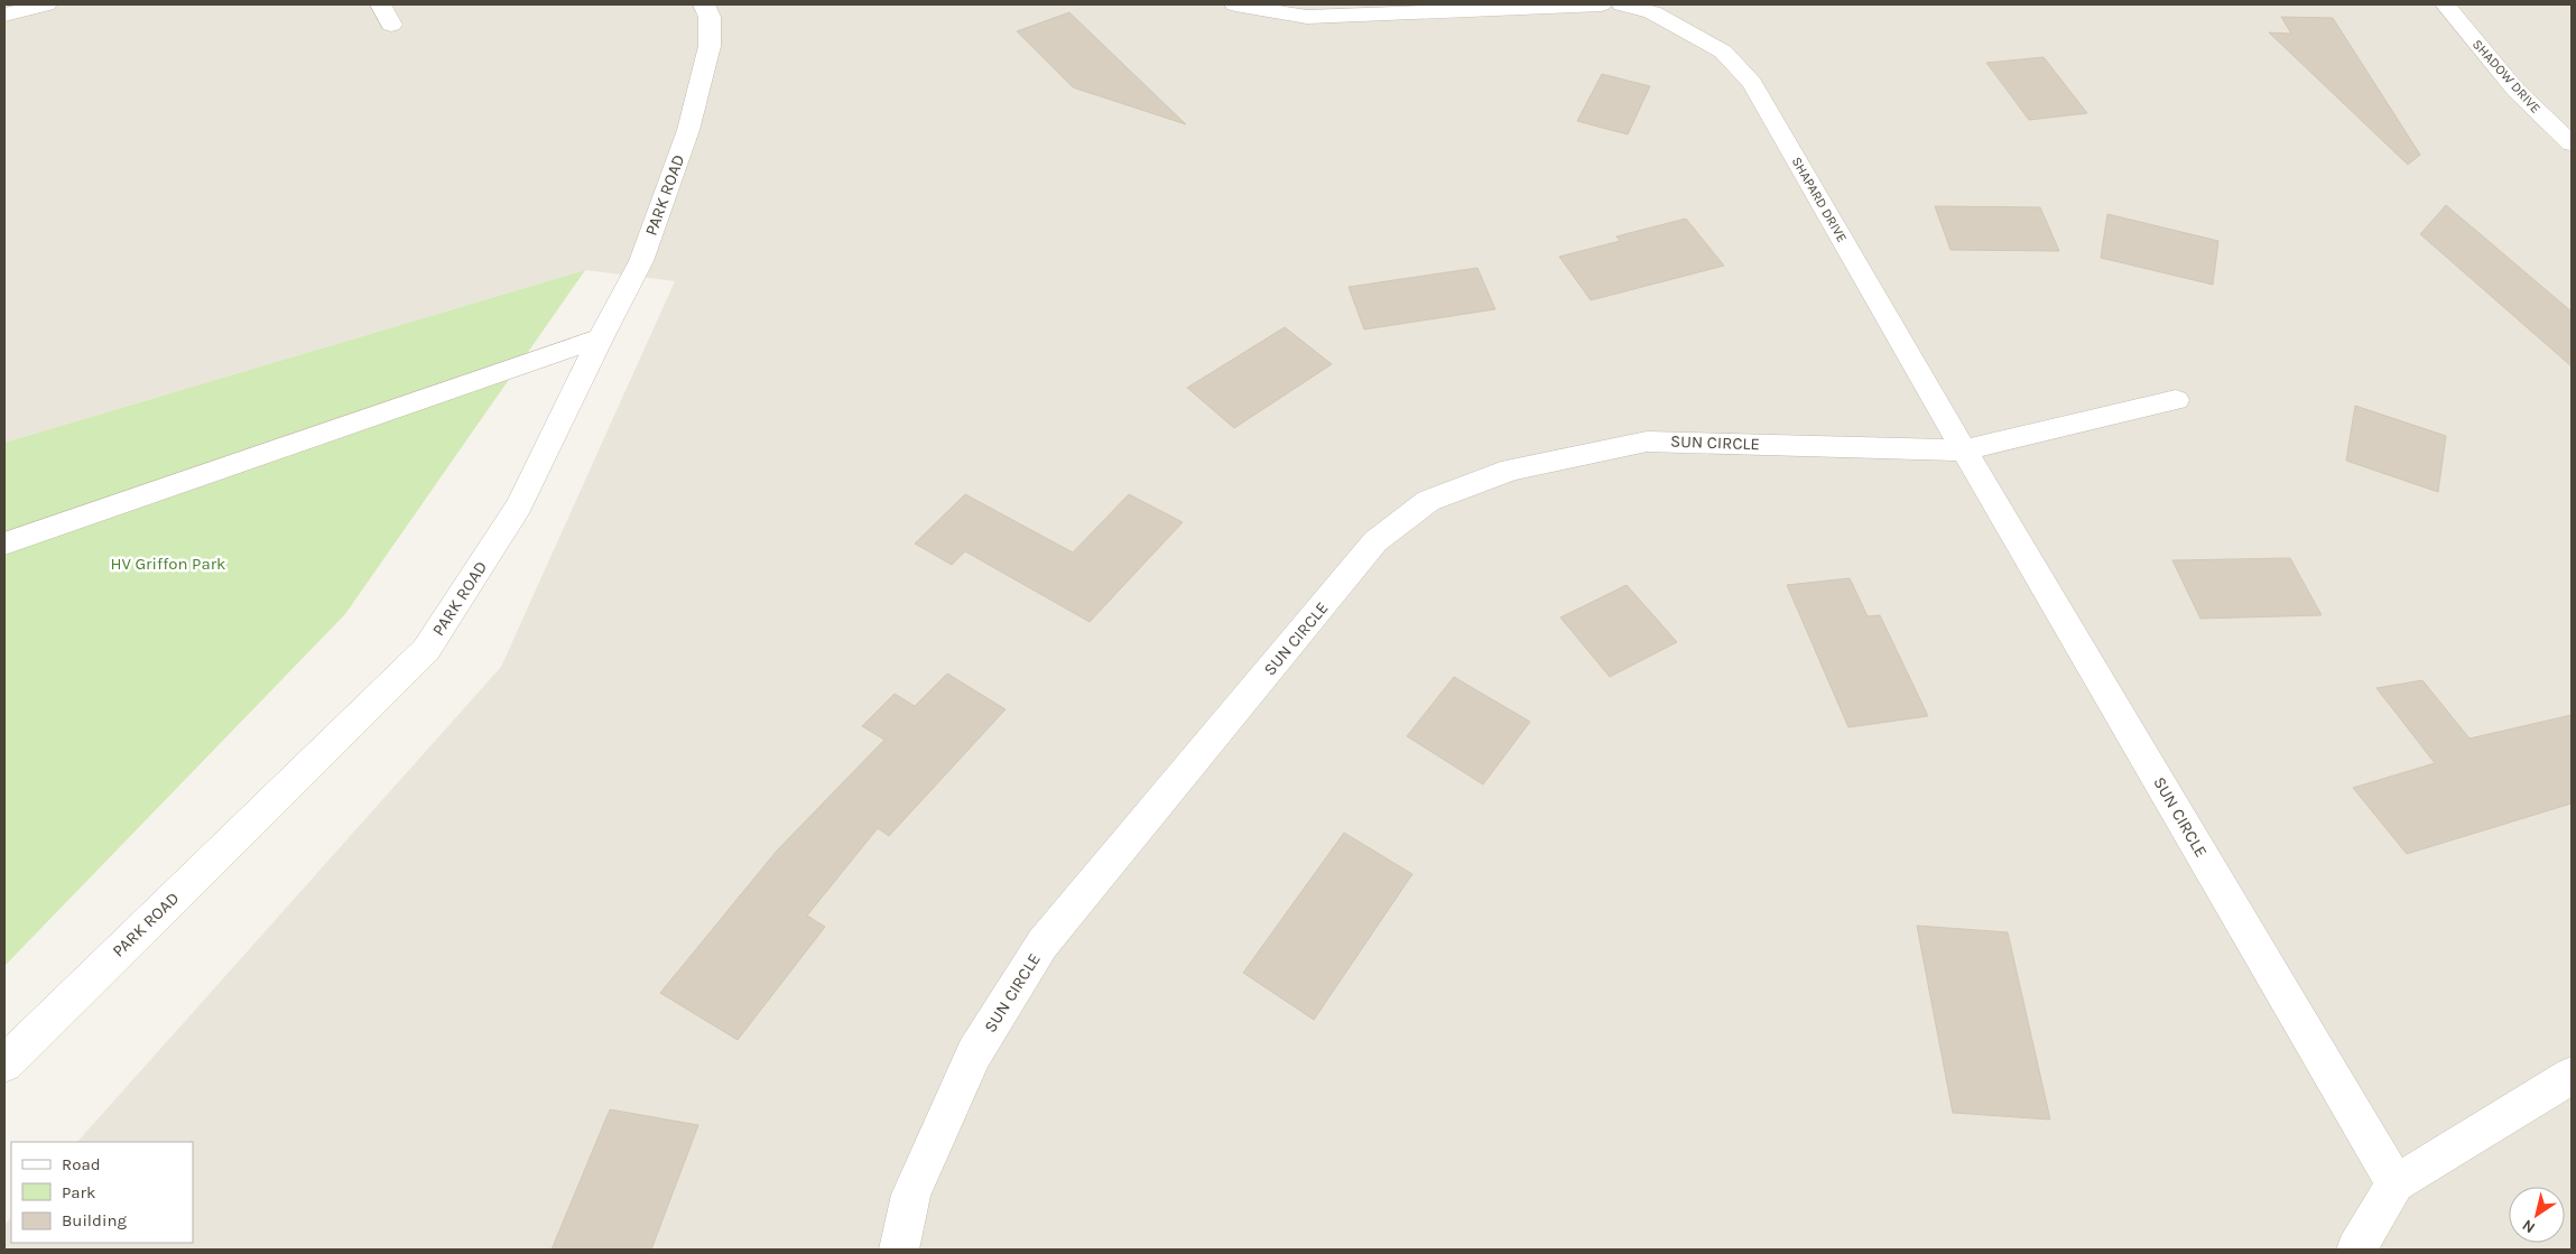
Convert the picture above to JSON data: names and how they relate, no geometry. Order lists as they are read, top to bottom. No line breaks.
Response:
{"streets":{"street":["SHADOW DRIVE","PARK ROAD","SHAPARD DRIVE","SUN CIRCLE"]},"crossings":[["SHAPARD DRIVE","SUN CIRCLE"]],"parks":["HV Griffon Park"],"legend":["Road","Park","Building"],"north":"bottom left"}
